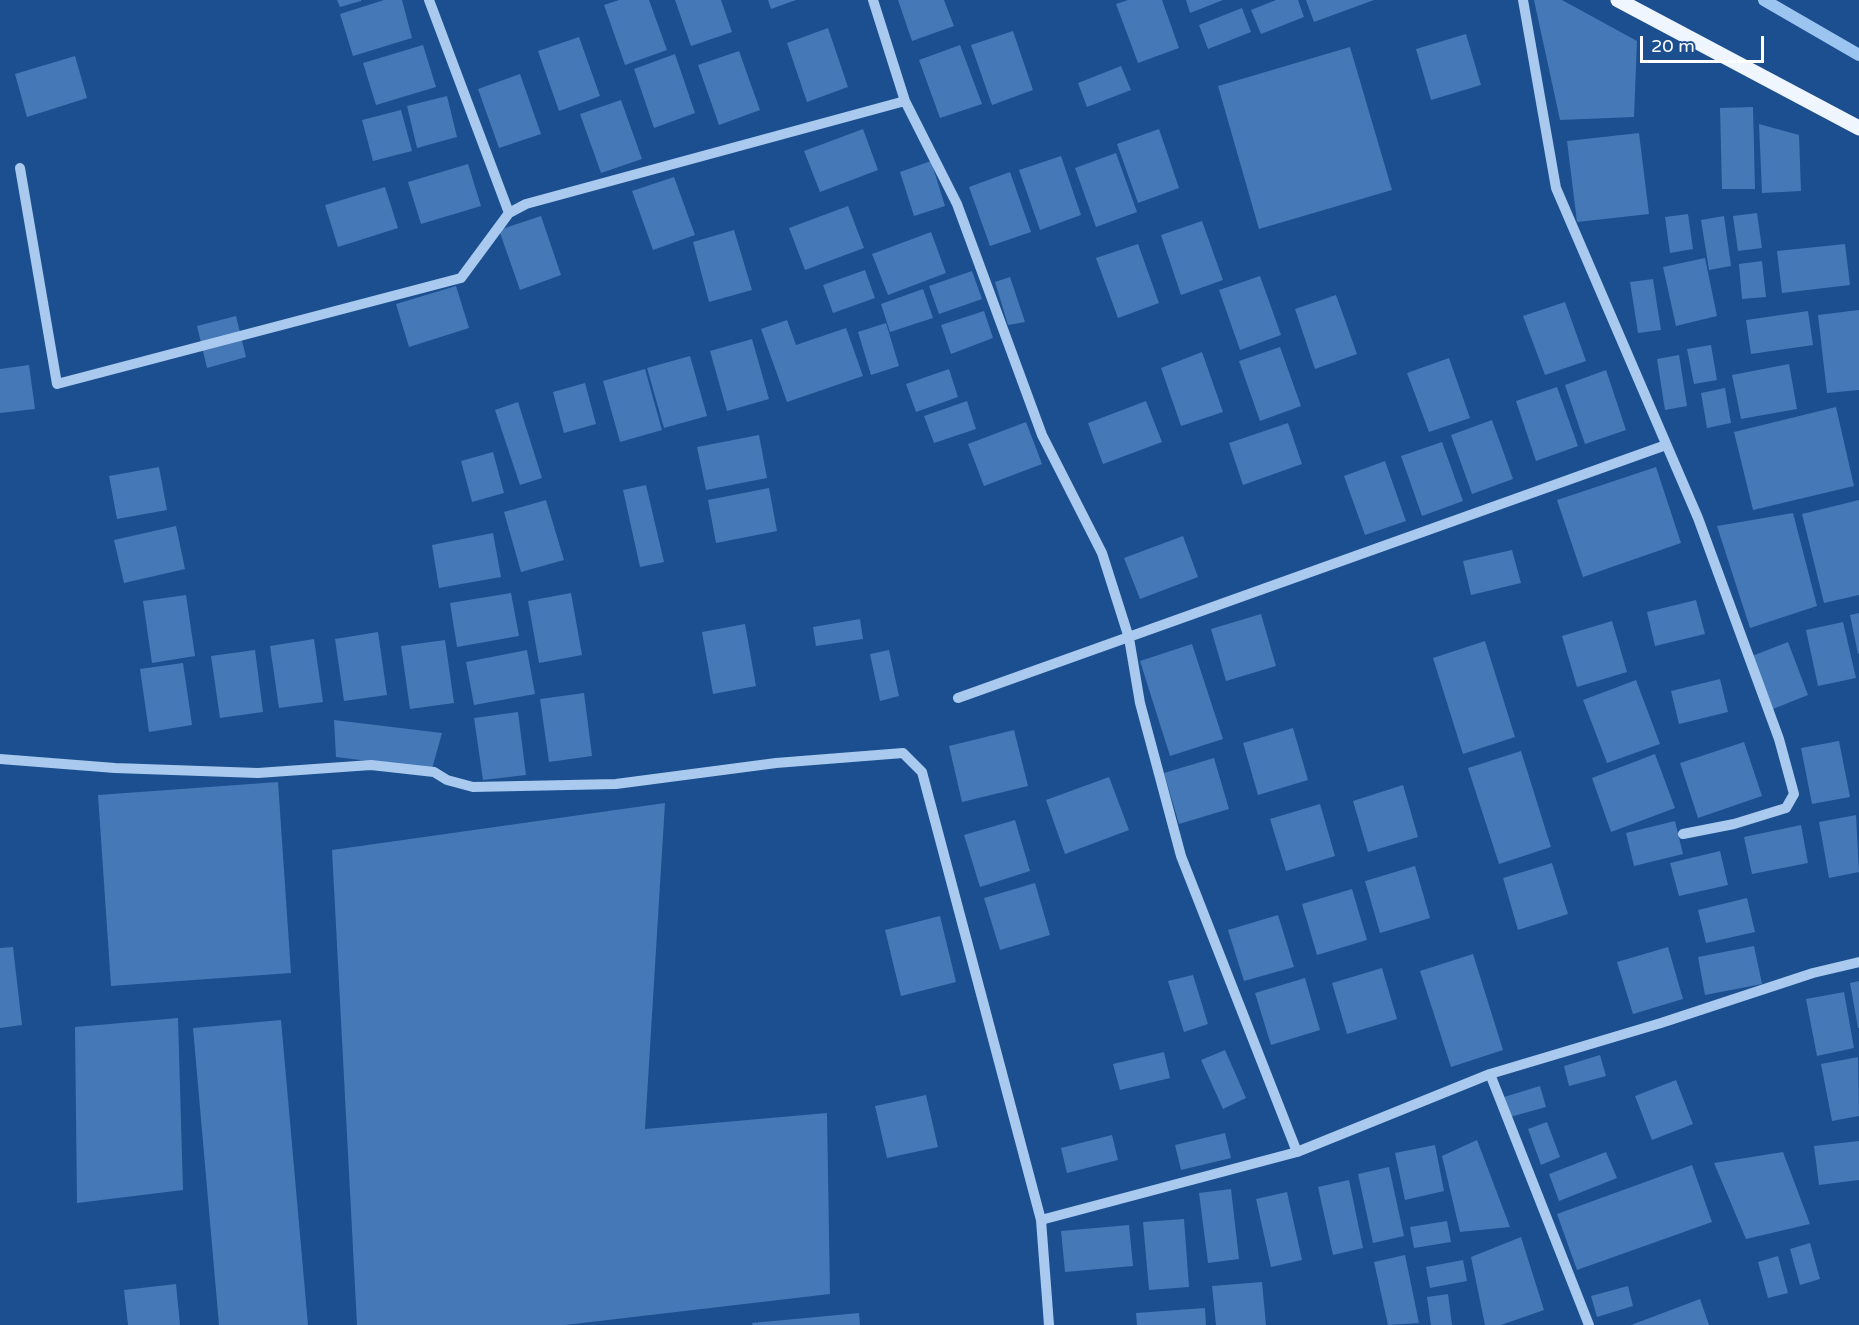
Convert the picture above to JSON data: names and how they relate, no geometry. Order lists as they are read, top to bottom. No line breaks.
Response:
{"scale_bar":"20 m"}
